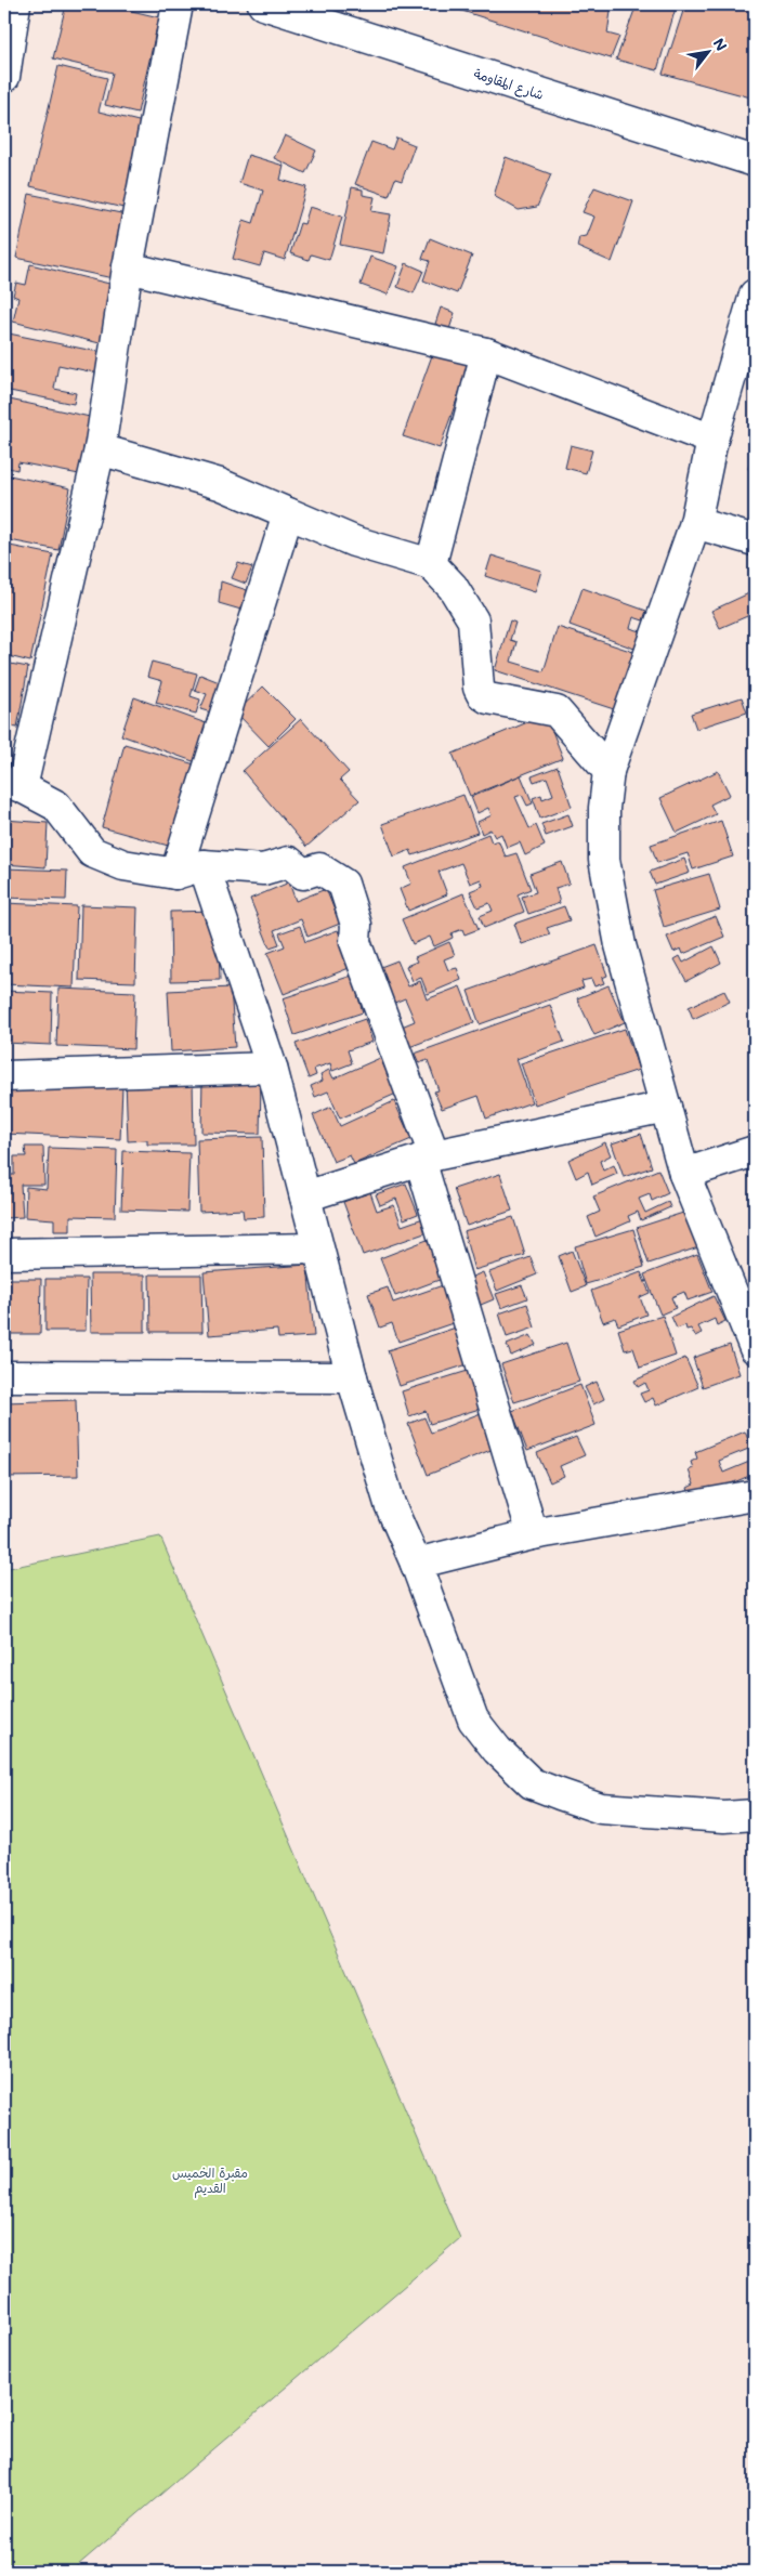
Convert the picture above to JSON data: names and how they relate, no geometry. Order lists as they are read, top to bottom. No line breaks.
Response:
{"streets":{"street":["شارع المقاومة"]},"parks":["مقبرة الخميس القديم"],"north":"top right"}
